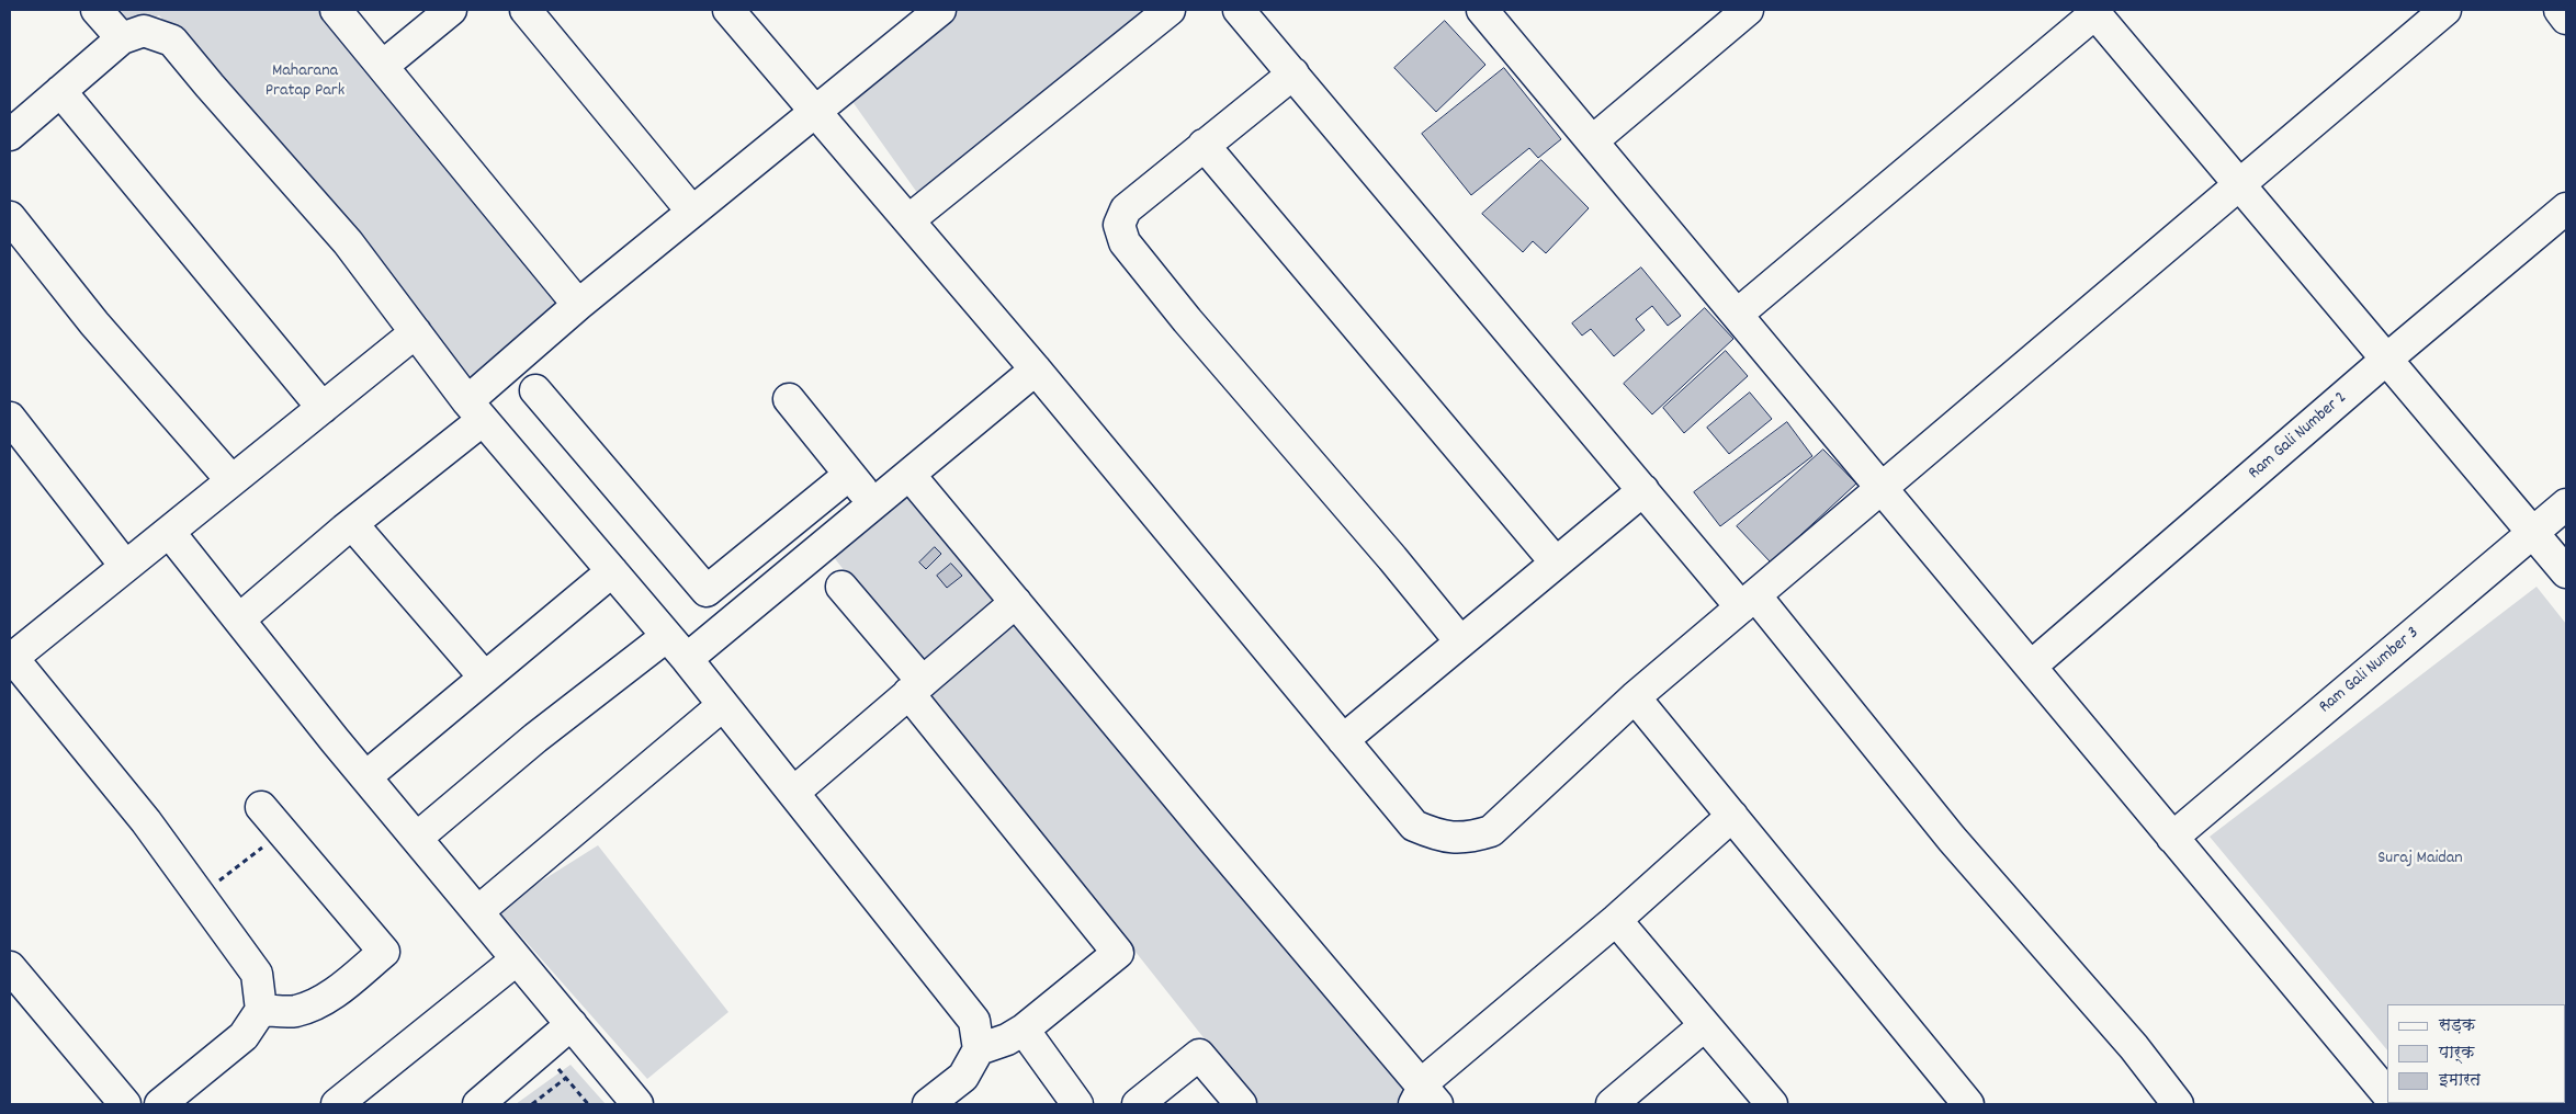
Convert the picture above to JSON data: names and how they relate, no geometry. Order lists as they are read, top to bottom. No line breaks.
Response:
{"streets":{"street":["Ram Gali Number 2","Ram Gali Number 3"]},"parks":["Maharana Pratap Park","Suraj Maidan"],"legend":["सड़क","पार्क","इमारत"]}
